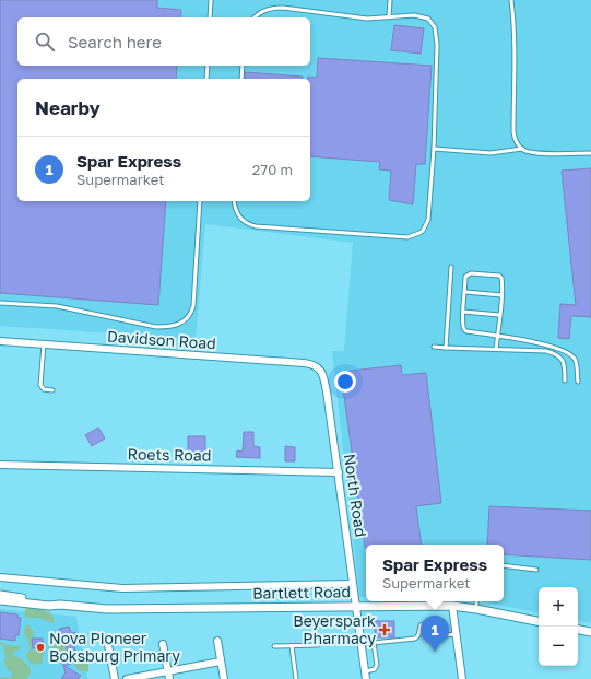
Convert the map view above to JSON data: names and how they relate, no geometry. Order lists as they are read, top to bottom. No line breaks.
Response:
{"streets":{"street":["Davidson Road","Roets Road","North Road","Bartlett Road"]},"crossings":[["Davidson Road","North Road"],["Roets Road","North Road"],["North Road","Bartlett Road"]],"places":{"health":["Beyerspark Pharmacy"],"other":["Nova Pioneer Boksburg Primary"]},"page":{"search":"Search here","heading":"Nearby","list":[{"mark":"1","name":"Spar Express","note":"Supermarket","value":"270 m"}],"popup":["Spar Express","Supermarket"],"map_buttons":["+","−"],"pins":"1"}}
